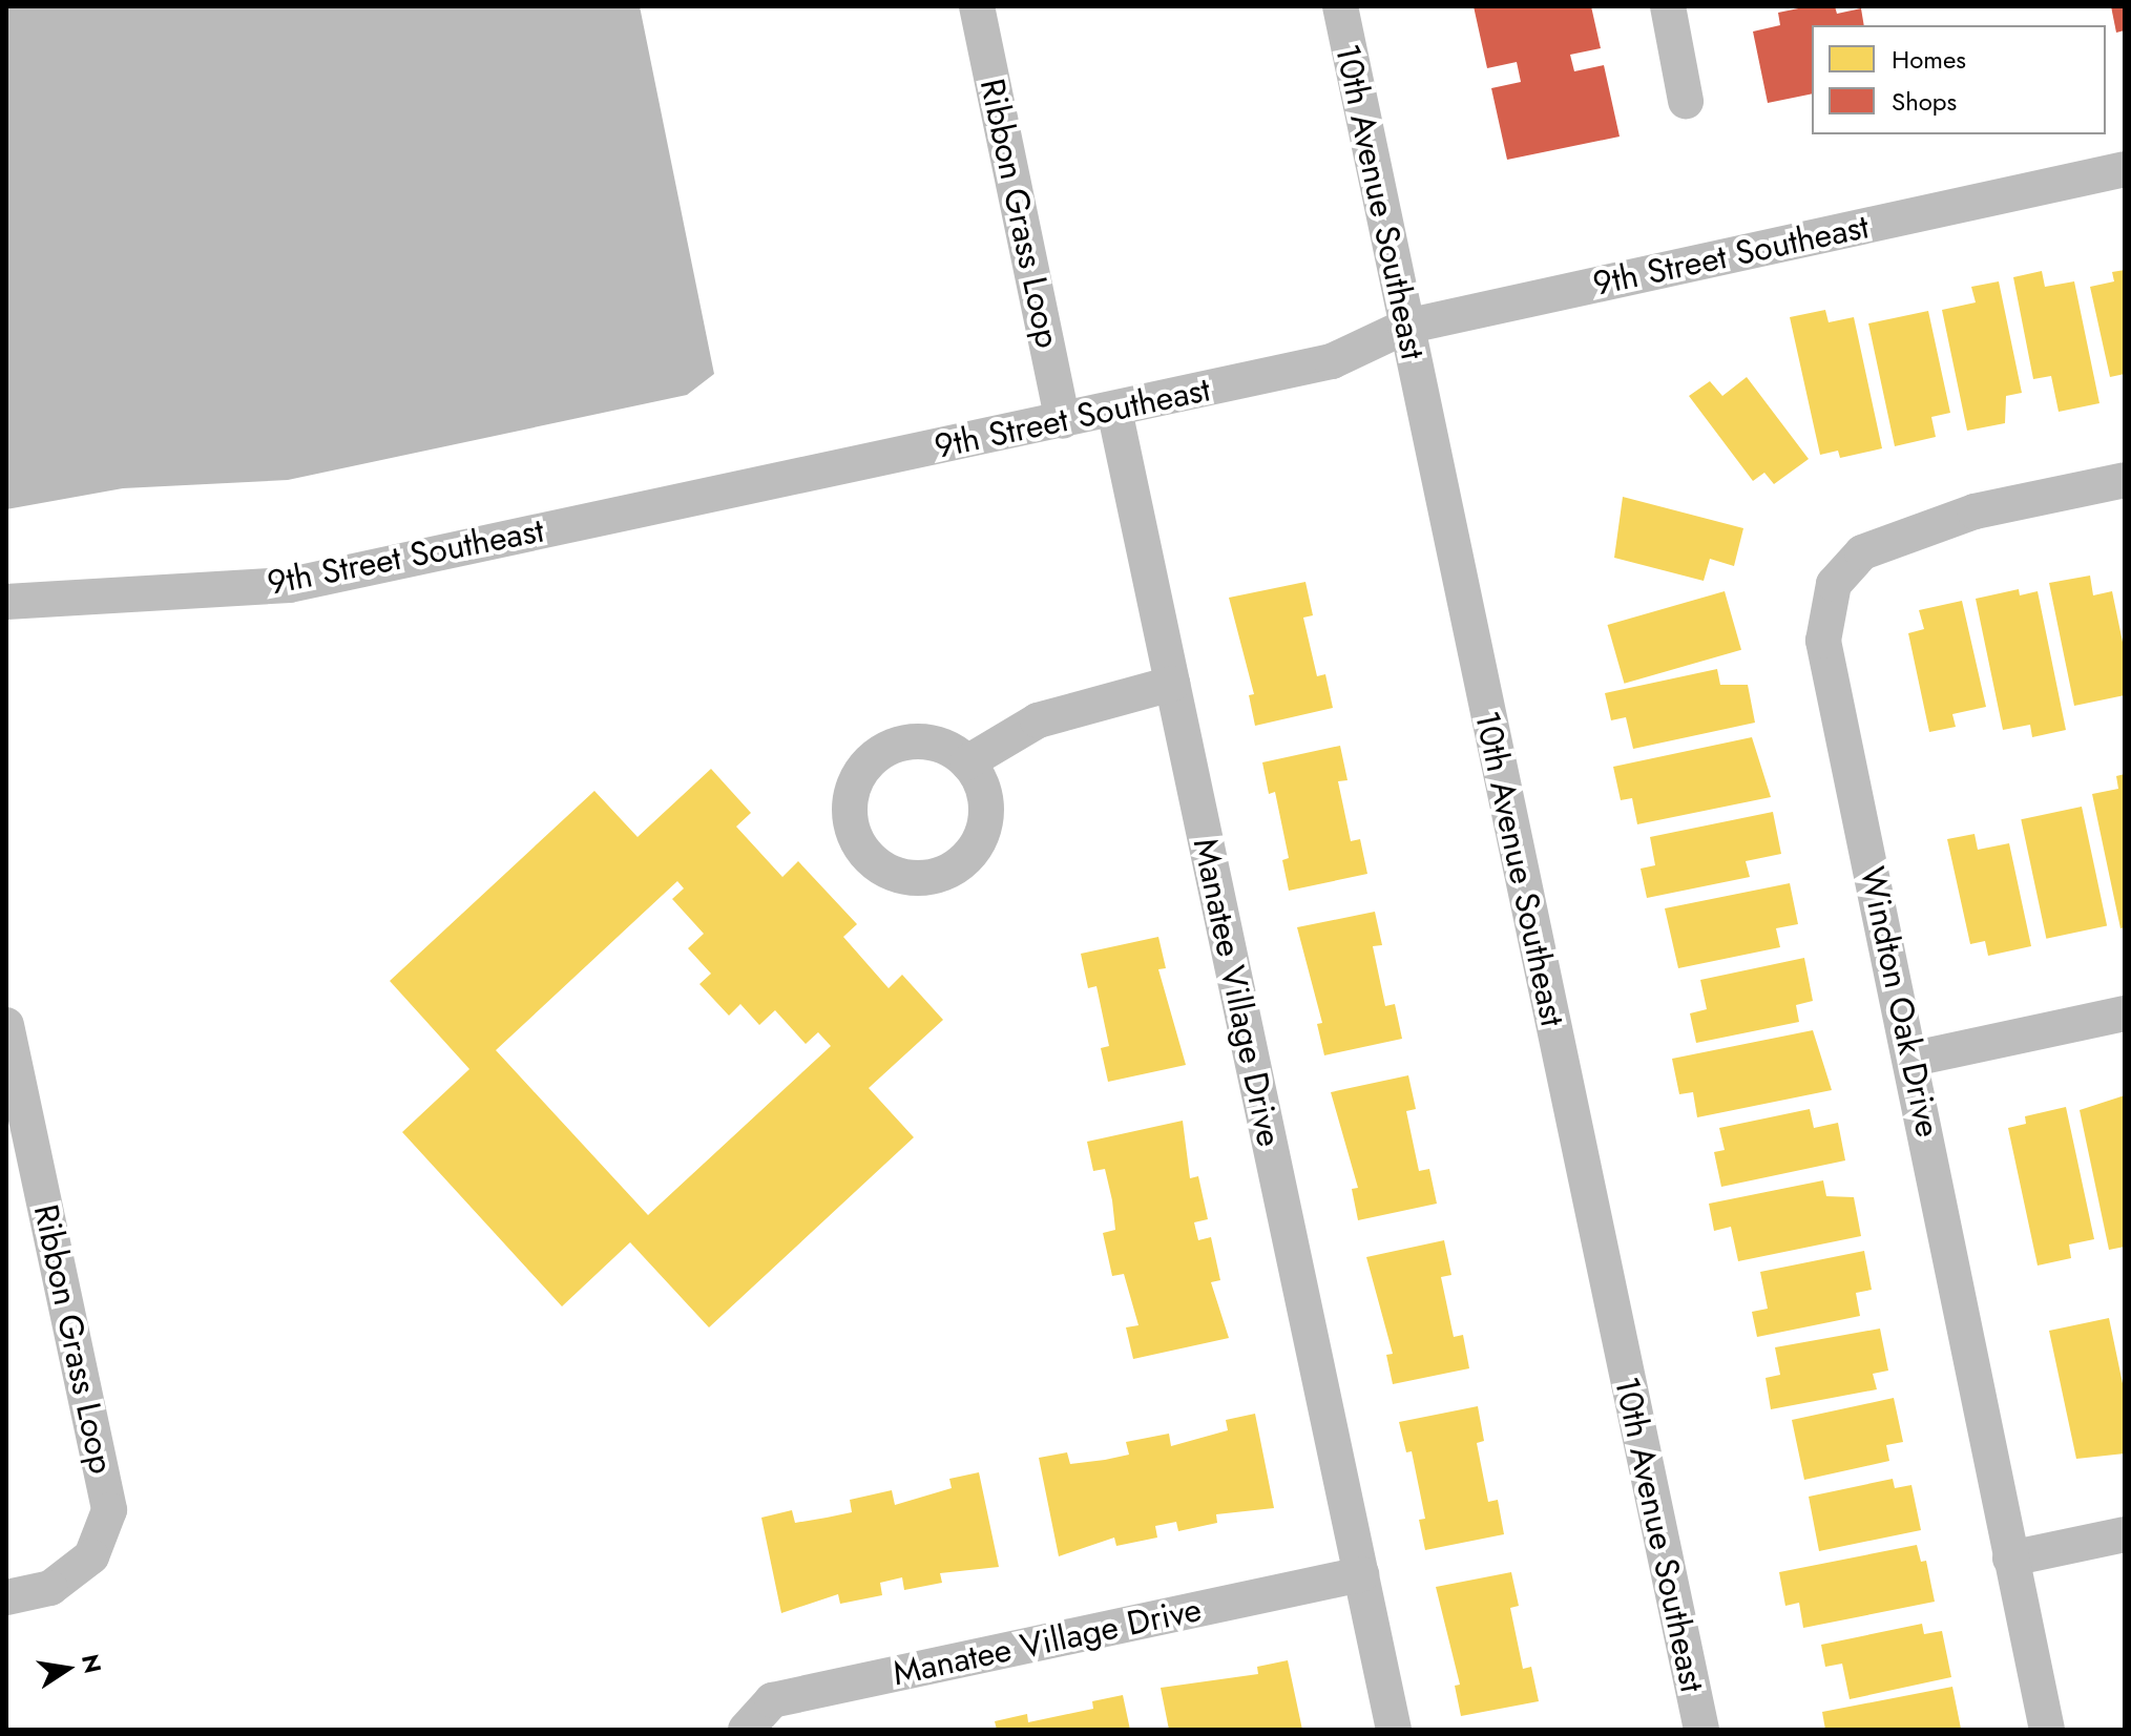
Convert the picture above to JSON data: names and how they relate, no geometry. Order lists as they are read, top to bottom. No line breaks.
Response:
{"streets":{"street":["10th Avenue Southeast","Ribbon Grass Loop","9th Street Southeast","Manatee Village Drive","Windton Oak Drive"]},"crossings":[["10th Avenue Southeast","9th Street Southeast"],["Ribbon Grass Loop","9th Street Southeast"],["9th Street Southeast","Manatee Village Drive"]],"legend":["Homes","Shops"],"north":"right"}
